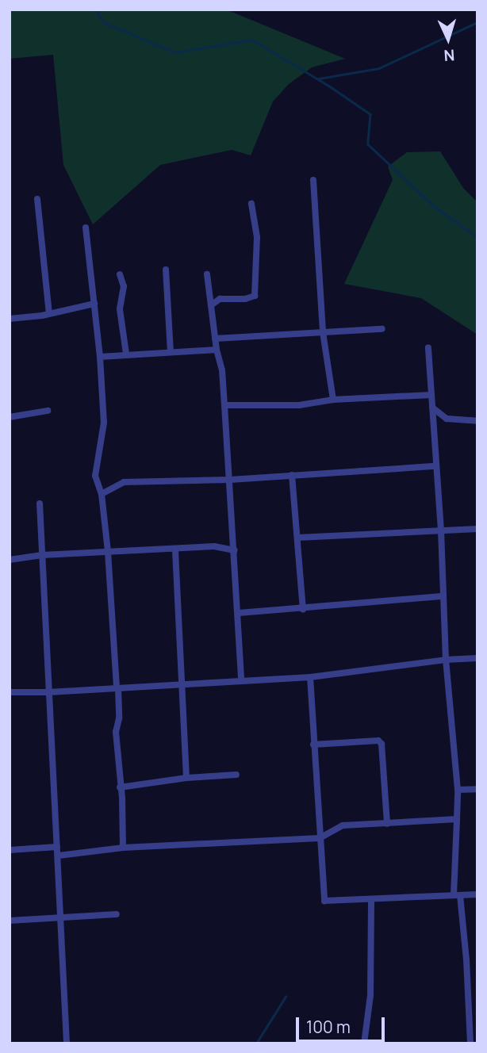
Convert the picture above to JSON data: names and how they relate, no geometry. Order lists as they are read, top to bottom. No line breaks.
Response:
{"scale_bar":"100 m","north":"bottom"}
